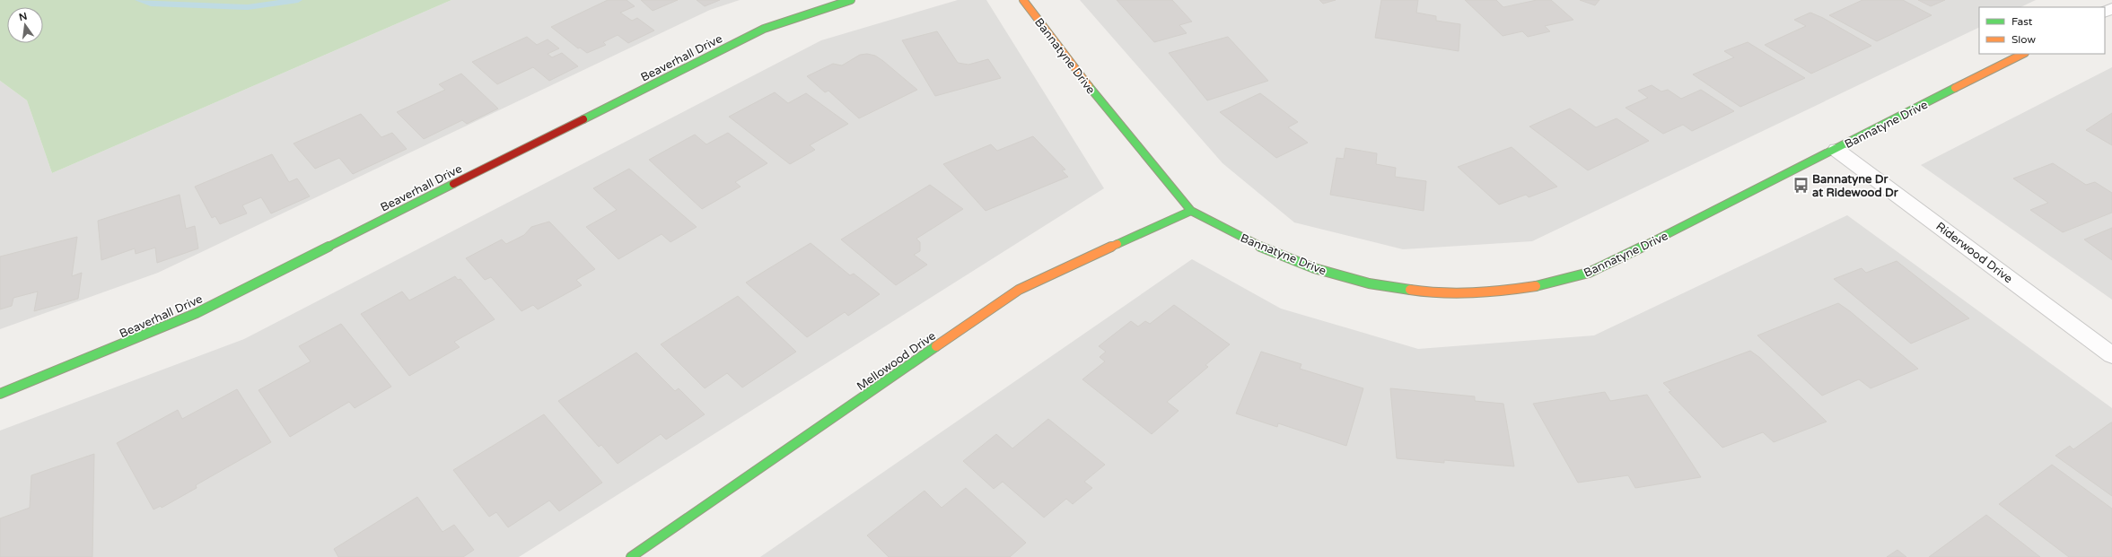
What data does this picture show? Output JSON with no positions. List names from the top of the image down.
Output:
{
  "streets": {
    "street": [
      "Bannatyne Drive",
      "Beaverhall Drive",
      "Riderwood Drive",
      "Mellowood Drive"
    ]
  },
  "crossings": [
    ["Bannatyne Drive", "Riderwood Drive"],
    ["Bannatyne Drive", "Mellowood Drive"]
  ],
  "places": {
    "bus stop": ["Bannatyne Dr at Ridewood Dr"]
  },
  "legend": ["Fast", "Slow"],
  "north": "top"
}
